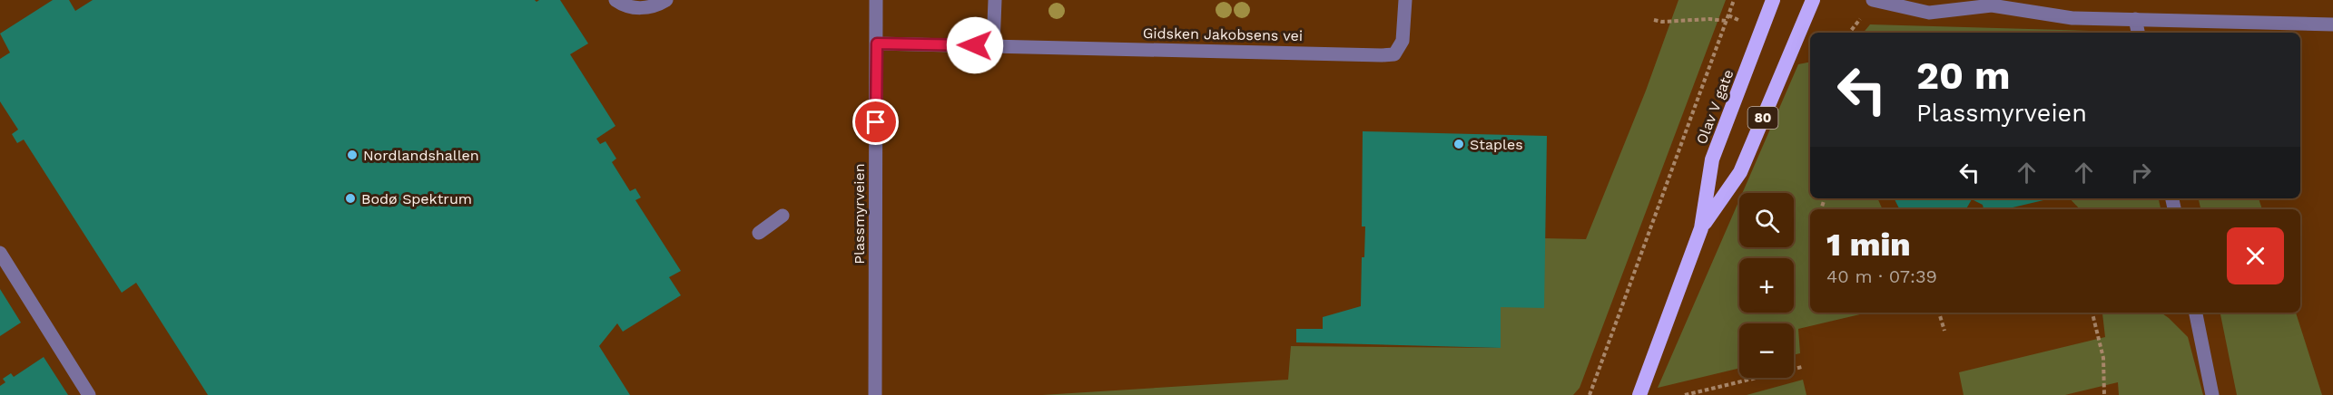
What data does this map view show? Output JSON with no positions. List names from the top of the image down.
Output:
{
  "streets": {
    "highway": ["Olav V gate", "80"],
    "street": ["Gidsken Jakobsens vei", "Plassmyrveien"]
  },
  "crossings": [
    ["Gidsken Jakobsens vei", "Plassmyrveien"]
  ],
  "places": ["Staples", "Nordlandshallen", "Bodø Spektrum"],
  "page": {
    "turn": ["20 m", "Plassmyrveien"],
    "map_buttons": ["+", "−"],
    "heading": ["1 min", "40 m · 07:39"]
  }
}
